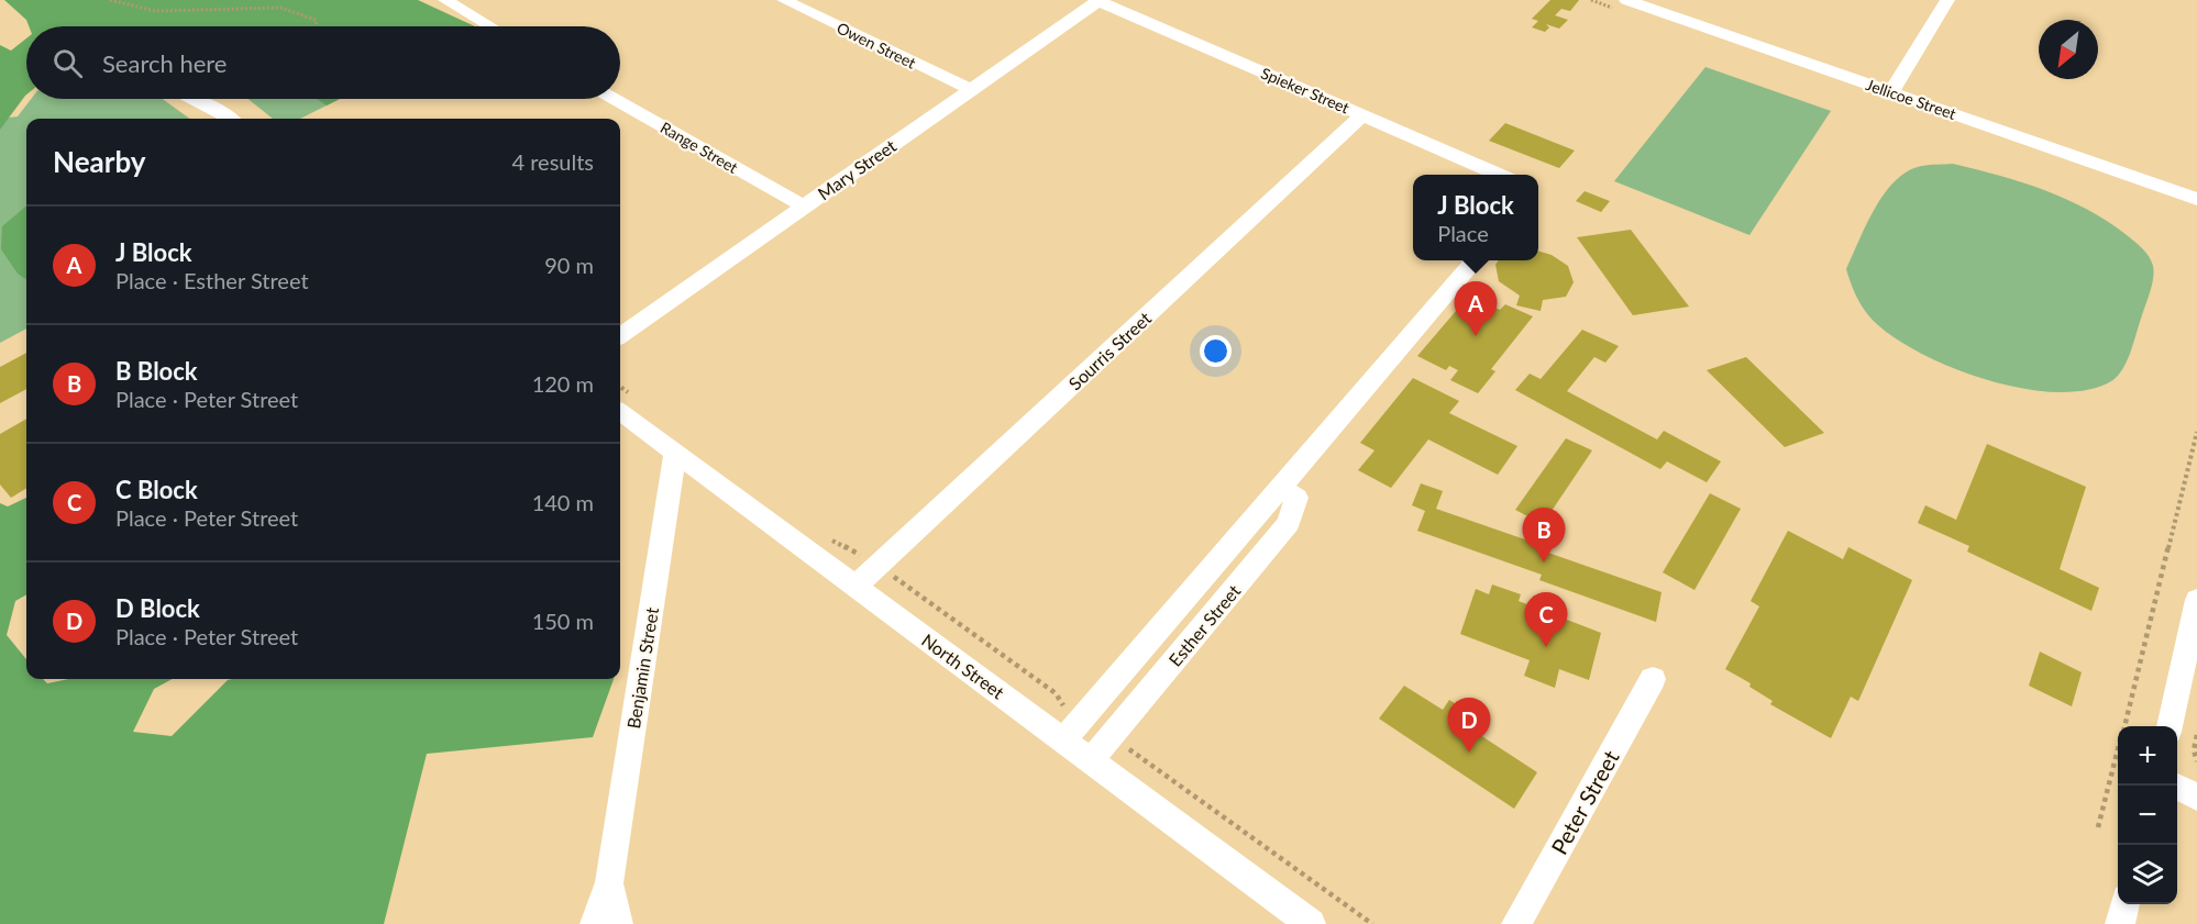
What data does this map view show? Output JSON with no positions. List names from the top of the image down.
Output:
{
  "streets": {
    "street": [
      "Owen Street",
      "Spieker Street",
      "Jellicoe Street",
      "Range Street",
      "Mary Street",
      "Sourris Street",
      "Esther Street",
      "North Street",
      "Benjamin Street",
      "Peter Street"
    ]
  },
  "crossings": [
    ["Owen Street", "Mary Street"],
    ["Spieker Street", "Mary Street"],
    ["Spieker Street", "Sourris Street"],
    ["Range Street", "Mary Street"],
    ["Sourris Street", "North Street"],
    ["Esther Street", "North Street"],
    ["North Street", "Benjamin Street"]
  ],
  "north": "bottom left",
  "page": {
    "search": "Search here",
    "heading": ["Nearby", "4 results"],
    "popup": ["J Block", "Place"],
    "list": [
      {
        "mark": "A",
        "name": "J Block",
        "note": "Place · Esther Street",
        "value": "90 m"
      },
      {
        "mark": "B",
        "name": "B Block",
        "note": "Place · Peter Street",
        "value": "120 m"
      },
      {
        "mark": "C",
        "name": "C Block",
        "note": "Place · Peter Street",
        "value": "140 m"
      },
      {
        "mark": "D",
        "name": "D Block",
        "note": "Place · Peter Street",
        "value": "150 m"
      }
    ],
    "pins": [
      "A",
      "B",
      "C",
      "D"
    ],
    "map_buttons": ["+", "−"]
  }
}
